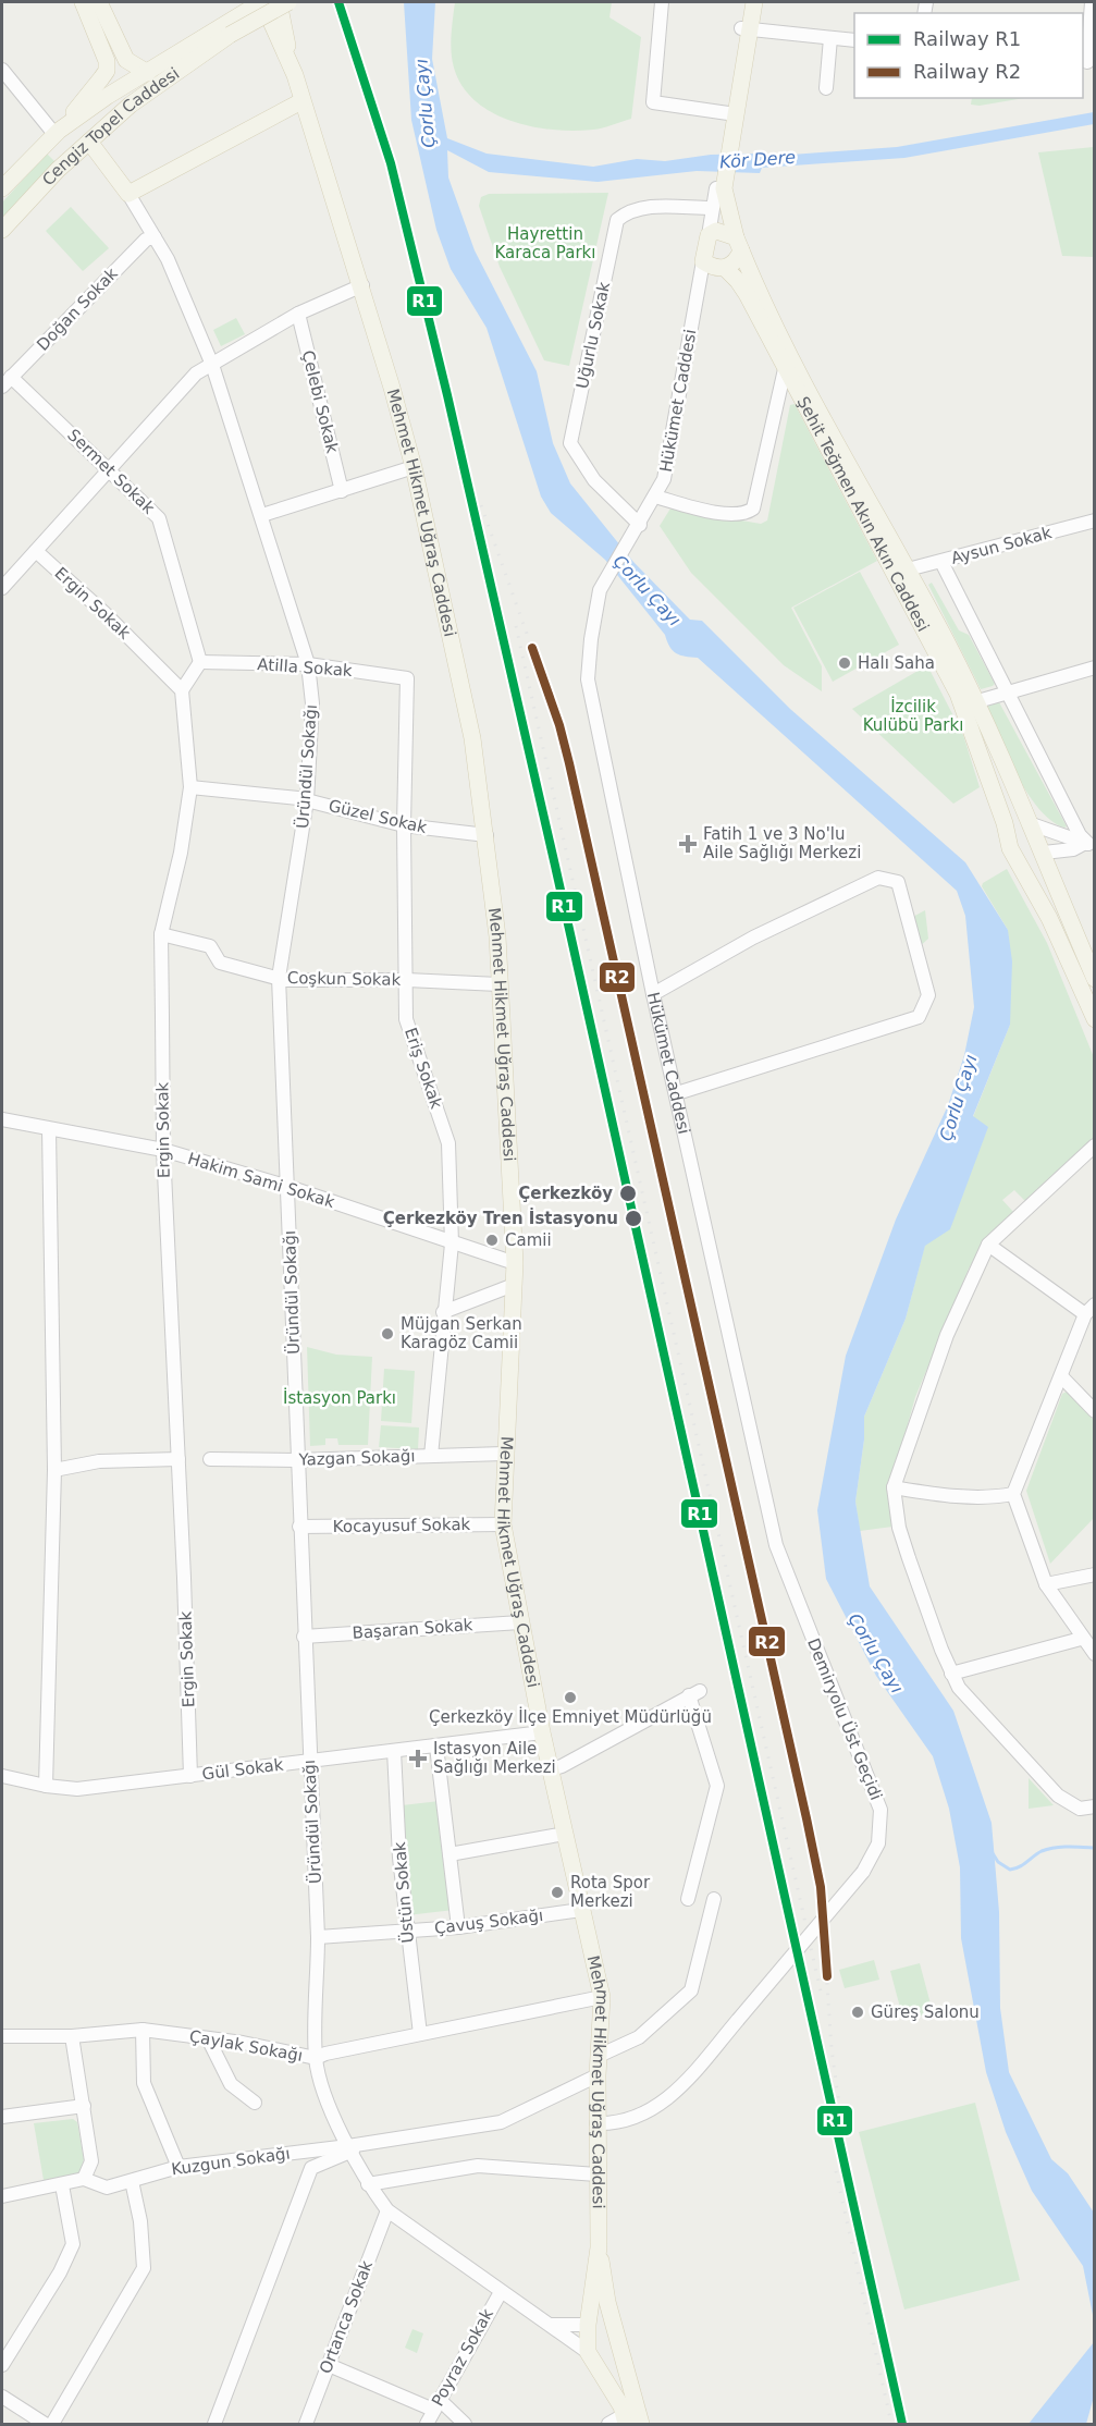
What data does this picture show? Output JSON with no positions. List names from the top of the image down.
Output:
{
  "streets": {
    "main road": ["Cengiz Topel Caddesi", "Mehmet Hikmet Uğraş Caddesi", "Şehit Teğmen Akın Akın Caddesi"],
    "street": [
      "Doğan Sokak",
      "Uğurlu Sokak",
      "Hükümet Caddesi",
      "Çelebi Sokak",
      "Sermet Sokak",
      "Aysun Sokak",
      "Ergin Sokak",
      "Atilla Sokak",
      "Üründül Sokağı",
      "Güzel Sokak",
      "Coşkun Sokak",
      "Eriş Sokak",
      "Hakim Sami Sokak",
      "Yazgan Sokağı",
      "Kocayusuf Sokak",
      "Başaran Sokak",
      "Demiryolu Üst Geçidi",
      "Gül Sokak",
      "Üstün Sokak",
      "Çavuş Sokağı",
      "Çaylak Sokağı",
      "Kuzgun Sokağı",
      "Ortanca Sokak",
      "Poyraz Sokak"
    ]
  },
  "crossings": [
    ["Doğan Sokak", "Sermet Sokak"],
    ["Doğan Sokak", "Üründül Sokağı"],
    ["Uğurlu Sokak", "Hükümet Caddesi"],
    ["Hükümet Caddesi", "Şehit Teğmen Akın Akın Caddesi"],
    ["Hükümet Caddesi", "Demiryolu Üst Geçidi"],
    ["Sermet Sokak", "Atilla Sokak"],
    ["Mehmet Hikmet Uğraş Caddesi", "Üründül Sokağı"],
    ["Mehmet Hikmet Uğraş Caddesi", "Güzel Sokak"],
    ["Mehmet Hikmet Uğraş Caddesi", "Coşkun Sokak"],
    ["Mehmet Hikmet Uğraş Caddesi", "Hakim Sami Sokak"],
    ["Mehmet Hikmet Uğraş Caddesi", "Yazgan Sokağı"],
    ["Mehmet Hikmet Uğraş Caddesi", "Kocayusuf Sokak"],
    ["Mehmet Hikmet Uğraş Caddesi", "Başaran Sokak"],
    ["Mehmet Hikmet Uğraş Caddesi", "Demiryolu Üst Geçidi"],
    ["Mehmet Hikmet Uğraş Caddesi", "Gül Sokak"],
    ["Mehmet Hikmet Uğraş Caddesi", "Çavuş Sokağı"],
    ["Mehmet Hikmet Uğraş Caddesi", "Çaylak Sokağı"],
    ["Şehit Teğmen Akın Akın Caddesi", "Aysun Sokak"],
    ["Ergin Sokak", "Güzel Sokak"],
    ["Ergin Sokak", "Coşkun Sokak"],
    ["Ergin Sokak", "Hakim Sami Sokak"],
    ["Ergin Sokak", "Gül Sokak"],
    ["Atilla Sokak", "Üründül Sokağı"],
    ["Atilla Sokak", "Eriş Sokak"],
    ["Üründül Sokağı", "Güzel Sokak"],
    ["Üründül Sokağı", "Coşkun Sokak"],
    ["Üründül Sokağı", "Hakim Sami Sokak"],
    ["Üründül Sokağı", "Yazgan Sokağı"],
    ["Üründül Sokağı", "Kocayusuf Sokak"],
    ["Üründül Sokağı", "Başaran Sokak"],
    ["Üründül Sokağı", "Gül Sokak"],
    ["Üründül Sokağı", "Çavuş Sokağı"],
    ["Üründül Sokağı", "Çaylak Sokağı"],
    ["Üründül Sokağı", "Kuzgun Sokağı"],
    ["Üründül Sokağı", "Ortanca Sokak"],
    ["Üründül Sokağı", "Poyraz Sokak"],
    ["Güzel Sokak", "Eriş Sokak"],
    ["Coşkun Sokak", "Eriş Sokak"],
    ["Eriş Sokak", "Hakim Sami Sokak"],
    ["Eriş Sokak", "Yazgan Sokağı"],
    ["Gül Sokak", "Üstün Sokak"],
    ["Üstün Sokak", "Çavuş Sokağı"],
    ["Üstün Sokak", "Çaylak Sokağı"]
  ],
  "water": ["Çorlu Çayı", "Kör Dere"],
  "parks": ["Hayrettin Karaca Parkı", "İzcilik Kulübü Parkı", "İstasyon Parkı"],
  "places": {
    "other": [
      "Halı Saha",
      "Çerkezköy",
      "Çerkezköy Tren İstasyonu",
      "Camii",
      "Müjgan Serkan Karagöz Camii",
      "Çerkezköy İlçe Emniyet Müdürlüğü",
      "Rota Spor Merkezi",
      "Güreş Salonu"
    ],
    "health": ["Fatih 1 ve 3 No'lu Aile Sağlığı Merkezi", "Istasyon Aile Sağlığı Merkezi"]
  },
  "lines": ["rail line R1", "rail line R2"],
  "legend": ["Railway R1", "Railway R2"]
}
